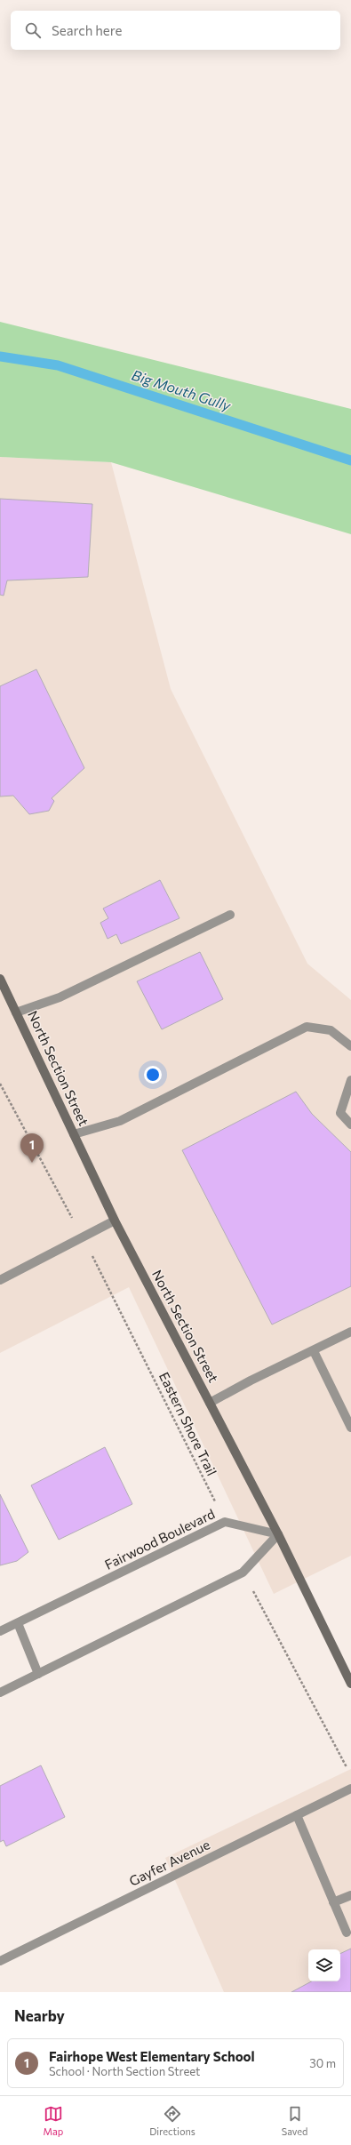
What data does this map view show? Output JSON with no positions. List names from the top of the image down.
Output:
{
  "streets": {
    "main road": ["North Section Street"],
    "street": ["Fairwood Boulevard", "Gayfer Avenue"],
    "path": ["Eastern Shore Trail"]
  },
  "crossings": [
    ["North Section Street", "Fairwood Boulevard"],
    ["Eastern Shore Trail", "Fairwood Boulevard"]
  ],
  "water": ["Big Mouth Gully"],
  "page": {
    "search": "Search here",
    "pins": "1",
    "heading": "Nearby",
    "list": [
      {
        "mark": "1",
        "name": "Fairhope West Elementary School",
        "note": "School · North Section Street",
        "value": "30 m"
      }
    ],
    "nav": ["Map", "Directions", "Saved"]
  }
}
